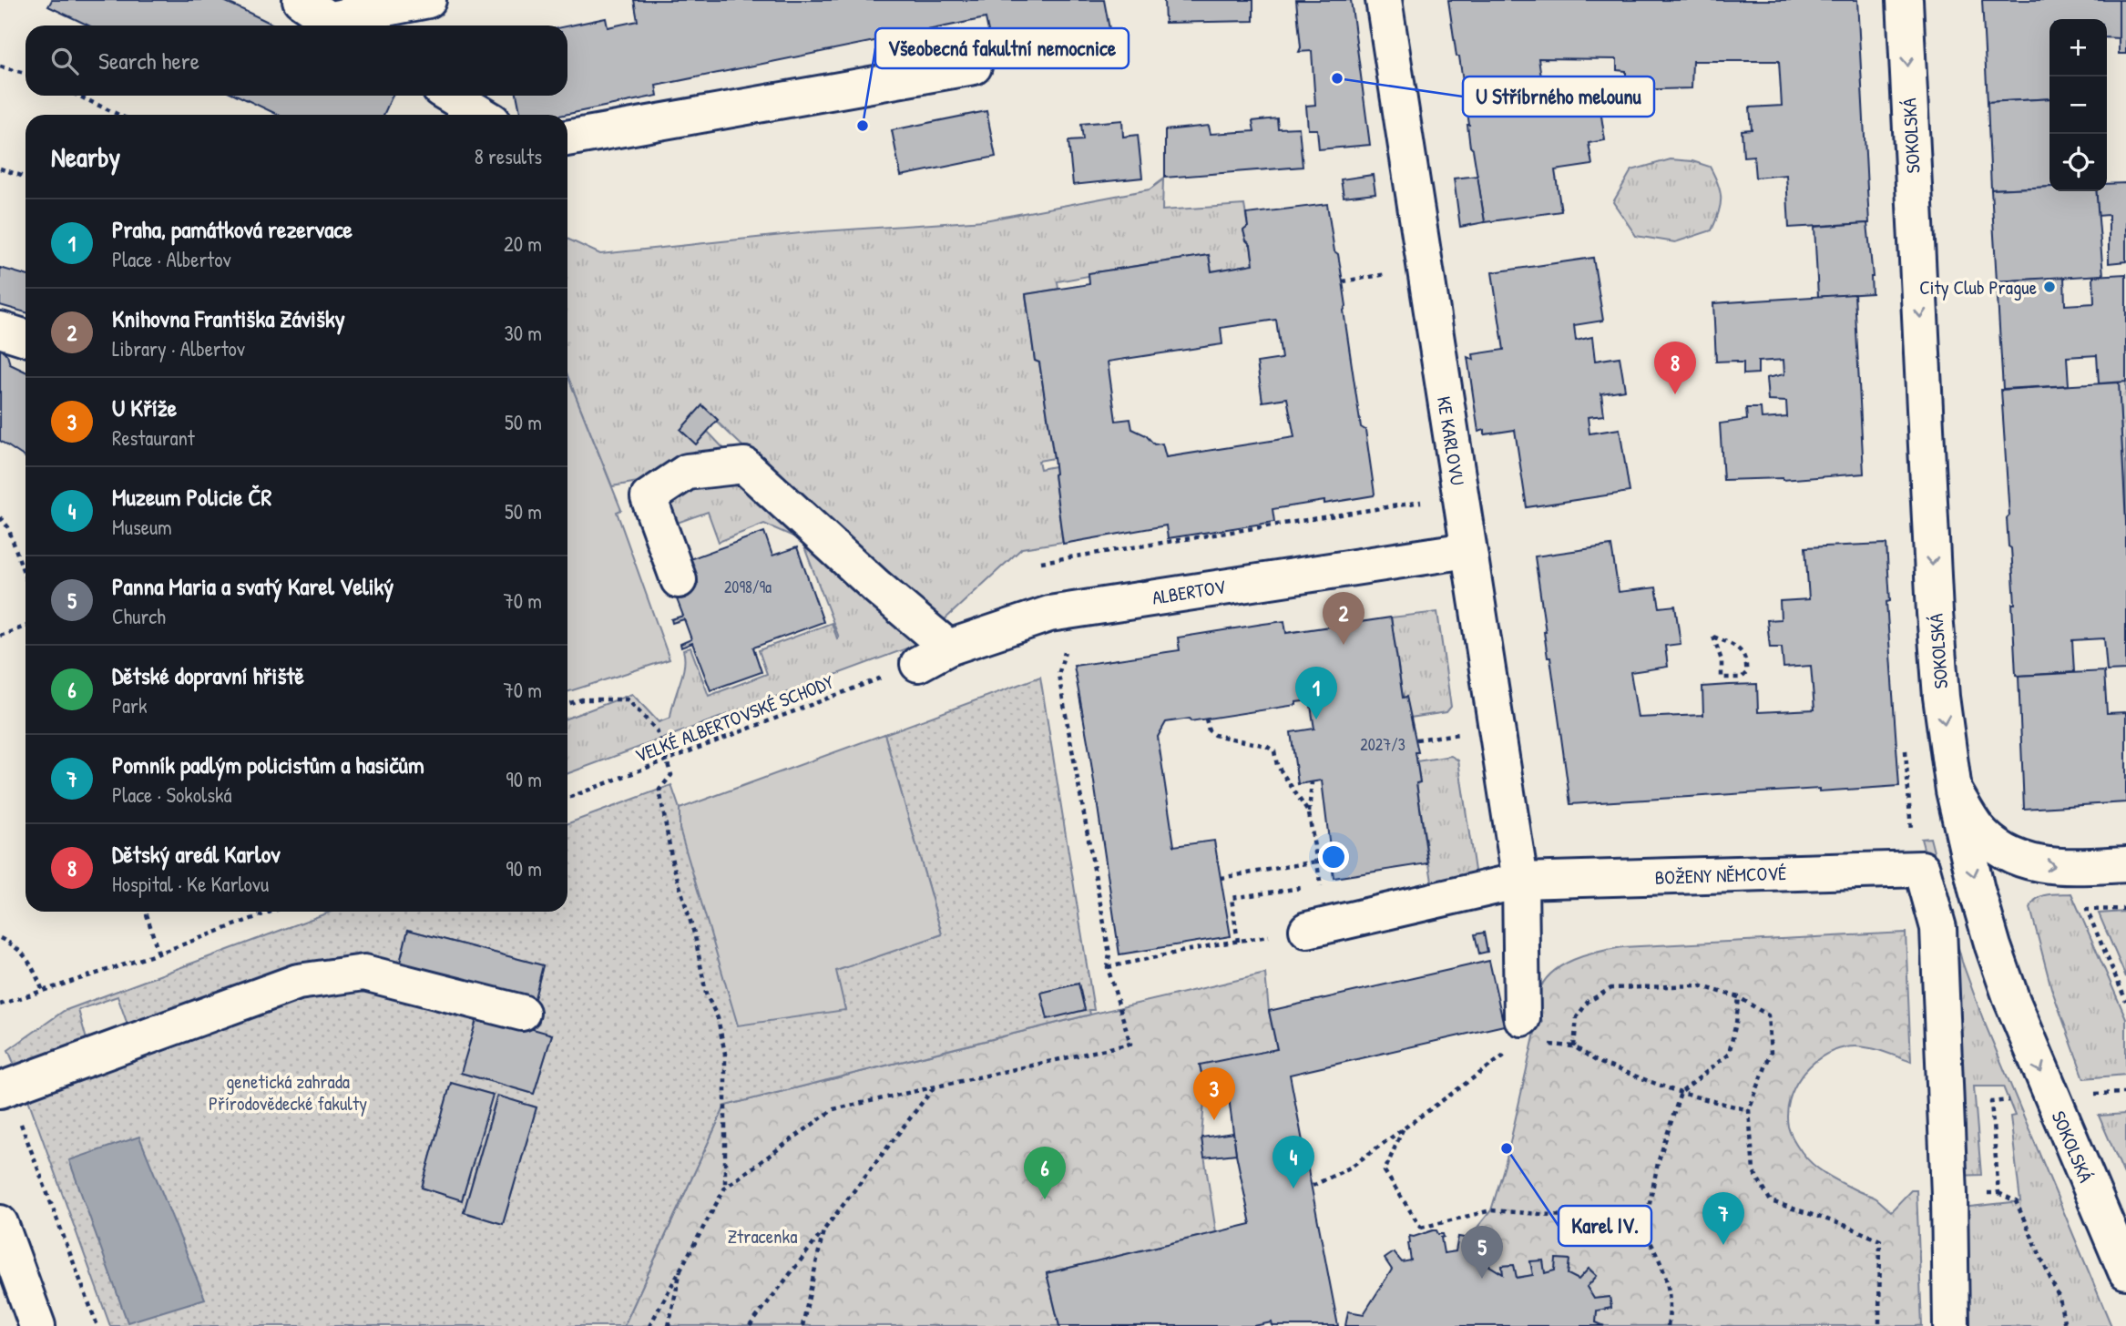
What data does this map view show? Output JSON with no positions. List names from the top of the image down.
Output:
{
  "streets": {
    "street": [
      "SOKOLSKÁ",
      "KE KARLOVU",
      "ALBERTOV",
      "BOŽENY NĚMCOVÉ"
    ],
    "path": ["VELKÉ ALBERTOVSKÉ SCHODY"]
  },
  "crossings": [
    ["KE KARLOVU", "ALBERTOV"],
    ["KE KARLOVU", "BOŽENY NĚMCOVÉ"],
    ["ALBERTOV", "VELKÉ ALBERTOVSKÉ SCHODY"]
  ],
  "one_way": ["SOKOLSKÁ"],
  "parks": ["genetická zahrada Přírodovědecké fakulty", "Ztracenka"],
  "places": [
    "U Stříbrného melounu",
    "Všeobecná fakultní nemocnice",
    "City Club Prague",
    "Karel IV."
  ],
  "house_numbers": ["2098/9a", "2027/3"],
  "page": {
    "map_buttons": ["+", "−"],
    "search": "Search here",
    "heading": ["Nearby", "8 results"],
    "list": [
      {
        "mark": "1",
        "name": "Praha, památková rezervace",
        "note": "Place · Albertov",
        "value": "20 m"
      },
      {
        "mark": "2",
        "name": "Knihovna Františka Závišky",
        "note": "Library · Albertov",
        "value": "30 m"
      },
      {
        "mark": "3",
        "name": "U Kříže",
        "note": "Restaurant",
        "value": "50 m"
      },
      {
        "mark": "4",
        "name": "Muzeum Policie ČR",
        "note": "Museum",
        "value": "50 m"
      },
      {
        "mark": "5",
        "name": "Panna Maria a svatý Karel Veliký",
        "note": "Church",
        "value": "70 m"
      },
      {
        "mark": "6",
        "name": "Dětské dopravní hřiště",
        "note": "Park",
        "value": "70 m"
      },
      {
        "mark": "7",
        "name": "Pomník padlým policistům a hasičům",
        "note": "Place · Sokolská",
        "value": "90 m"
      },
      {
        "mark": "8",
        "name": "Dětský areál Karlov",
        "note": "Hospital · Ke Karlovu",
        "value": "90 m"
      }
    ],
    "pins": [
      "8",
      "2",
      "1",
      "3",
      "4",
      "6",
      "7",
      "5"
    ]
  }
}
